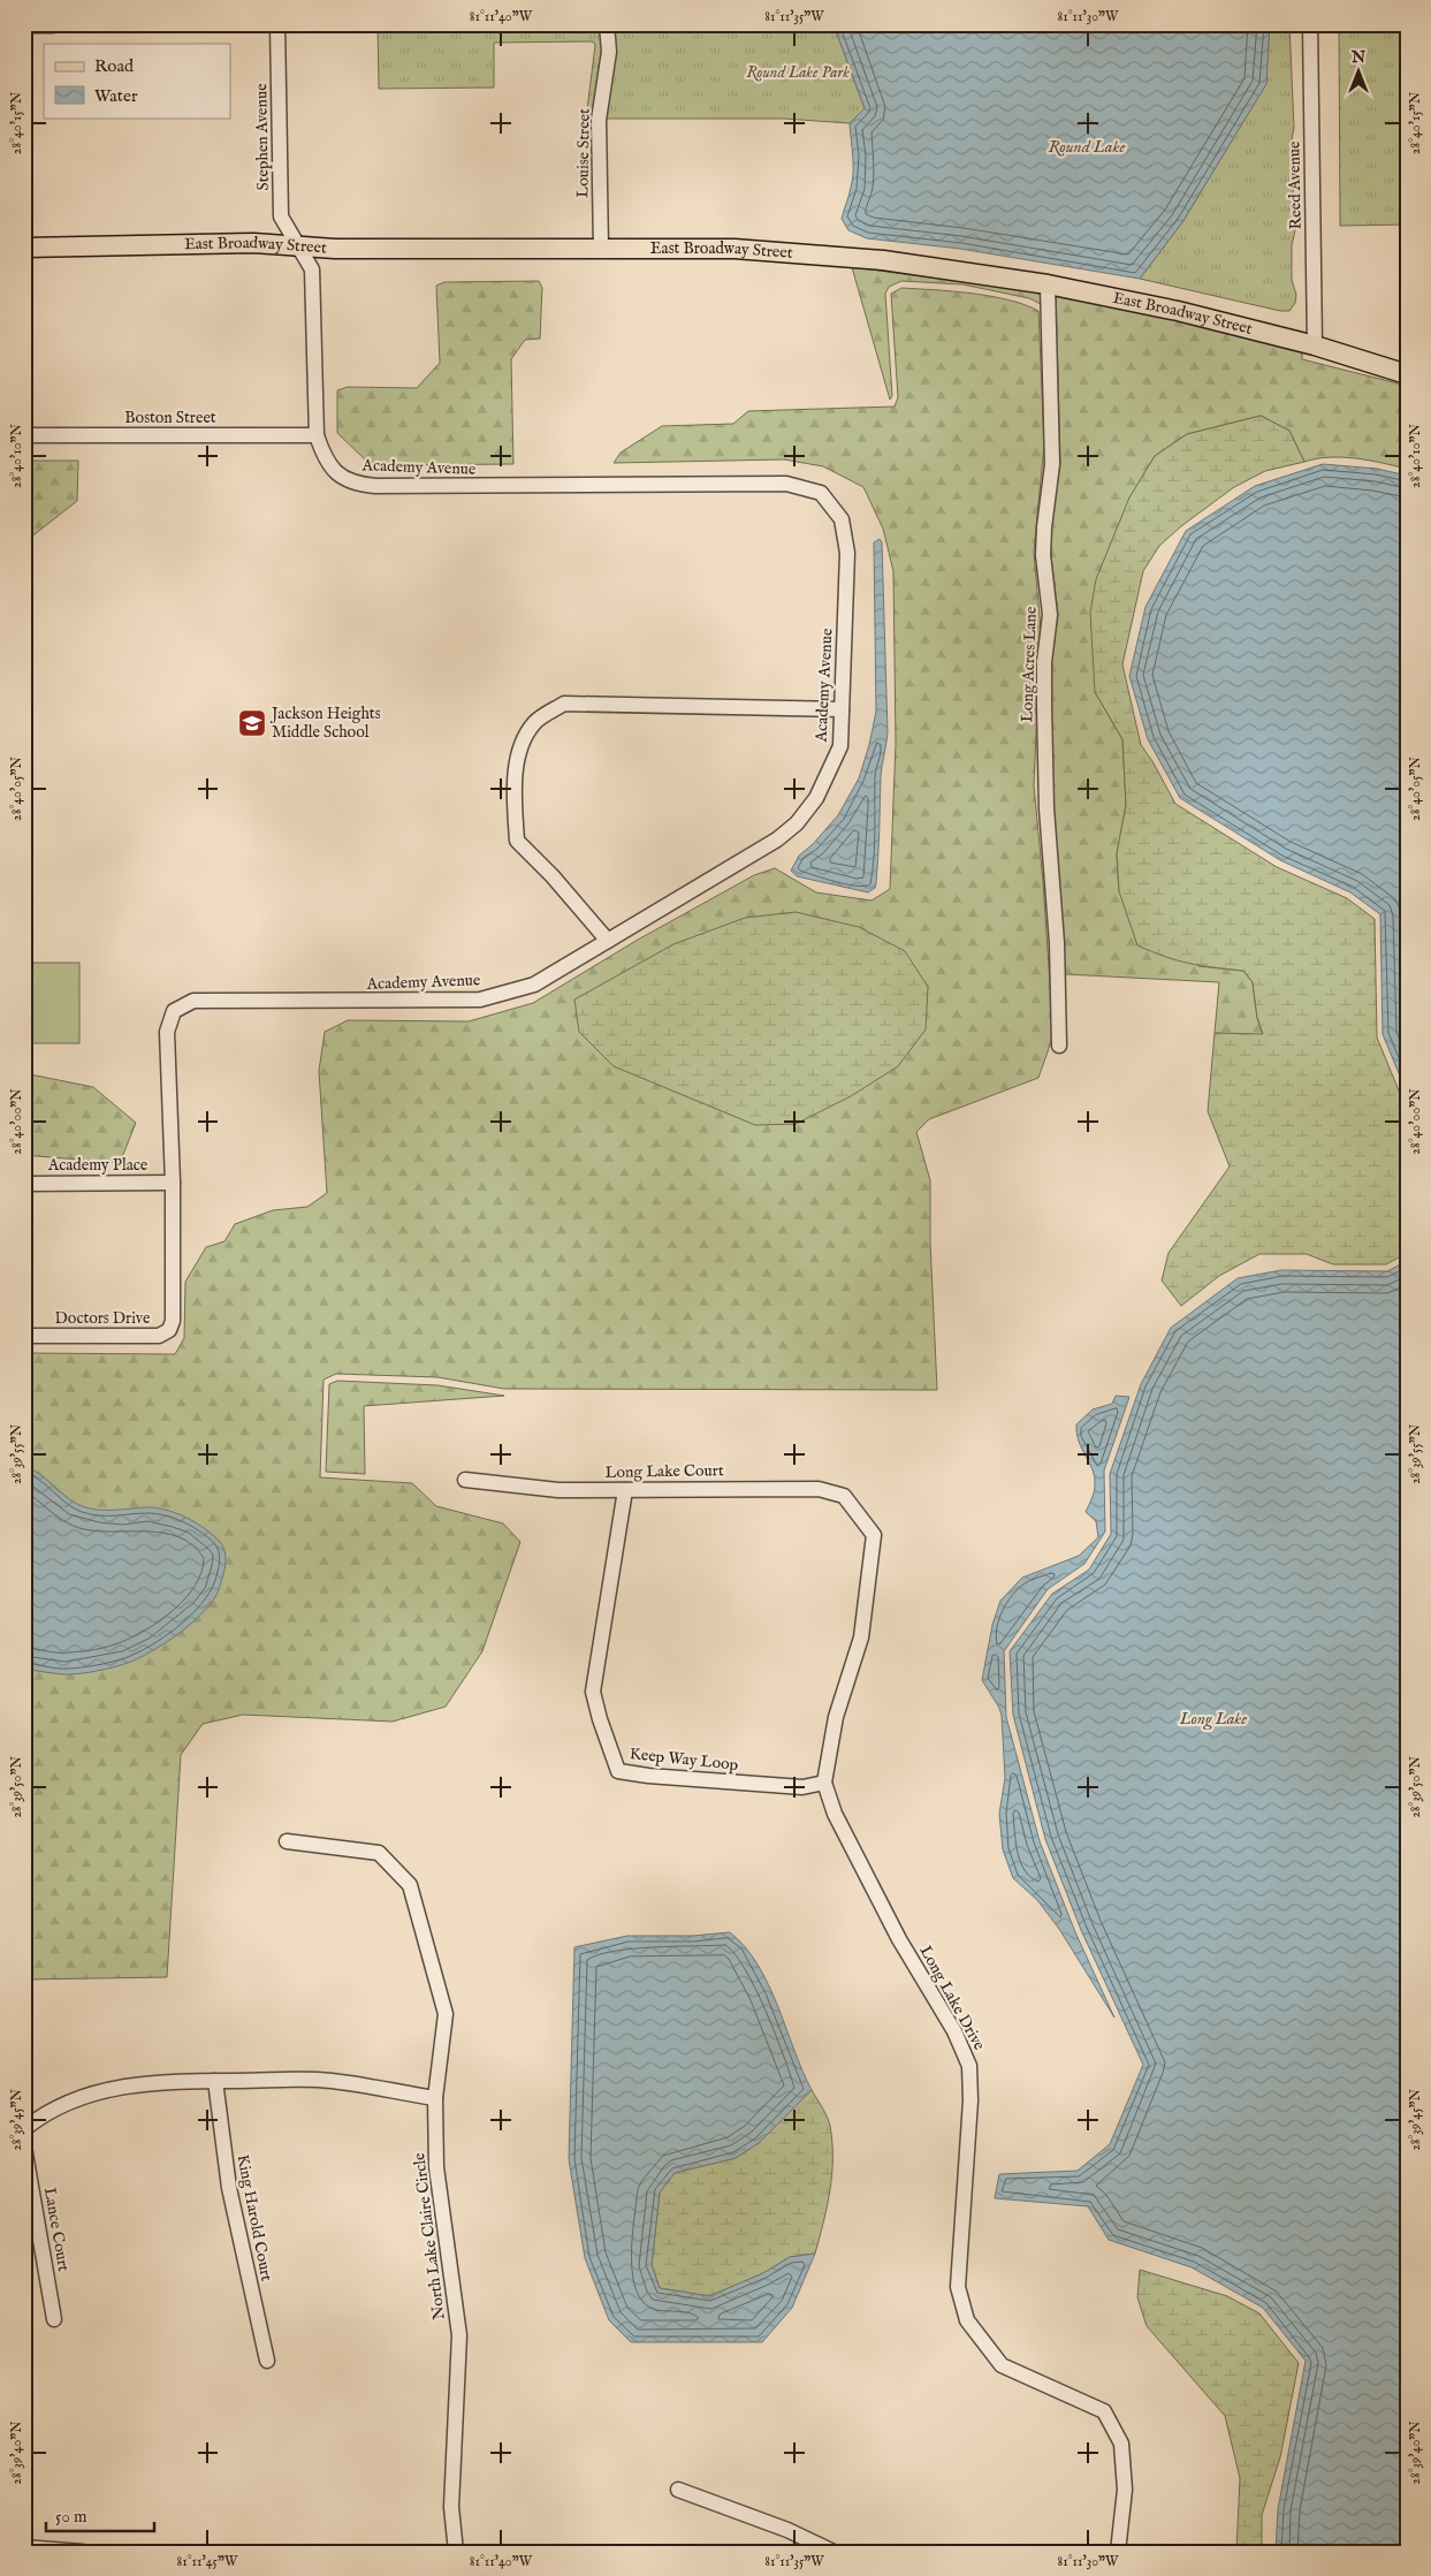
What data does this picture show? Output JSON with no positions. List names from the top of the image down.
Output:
{
  "streets": {
    "main road": ["East Broadway Street"],
    "street": [
      "Stephen Avenue",
      "Louise Street",
      "Reed Avenue",
      "Boston Street",
      "Academy Avenue",
      "Long Acres Lane",
      "Academy Place",
      "Doctors Drive",
      "Long Lake Court",
      "Keep Way Loop",
      "Long Lake Drive",
      "King Harold Court",
      "Lance Court",
      "North Lake Claire Circle"
    ]
  },
  "crossings": [
    ["Stephen Avenue", "East Broadway Street"],
    ["Stephen Avenue", "Academy Avenue"],
    ["Louise Street", "East Broadway Street"],
    ["Reed Avenue", "East Broadway Street"],
    ["East Broadway Street", "Academy Avenue"],
    ["East Broadway Street", "Long Acres Lane"],
    ["Boston Street", "Academy Avenue"],
    ["Academy Avenue", "Academy Place"],
    ["Academy Avenue", "Doctors Drive"],
    ["Academy Place", "Doctors Drive"],
    ["Long Lake Court", "Keep Way Loop"],
    ["Long Lake Court", "Long Lake Drive"],
    ["Keep Way Loop", "Long Lake Drive"]
  ],
  "water": ["Round Lake", "Long Lake"],
  "parks": ["Round Lake Park"],
  "places": {
    "school or university": ["Jackson Heights Middle School"]
  },
  "legend": ["Road", "Water"],
  "scale_bar": "50 m",
  "north": "top",
  "coordinates": [
    "81°11'40\"W",
    "81°11'35\"W",
    "81°11'30\"W",
    "28°40'15\"N",
    "28°40'10\"N",
    "28°40'05\"N",
    "28°40'00\"N",
    "28°39'55\"N",
    "28°39'50\"N",
    "28°39'45\"N",
    "28°39'40\"N",
    "81°11'45\"W"
  ]
}
